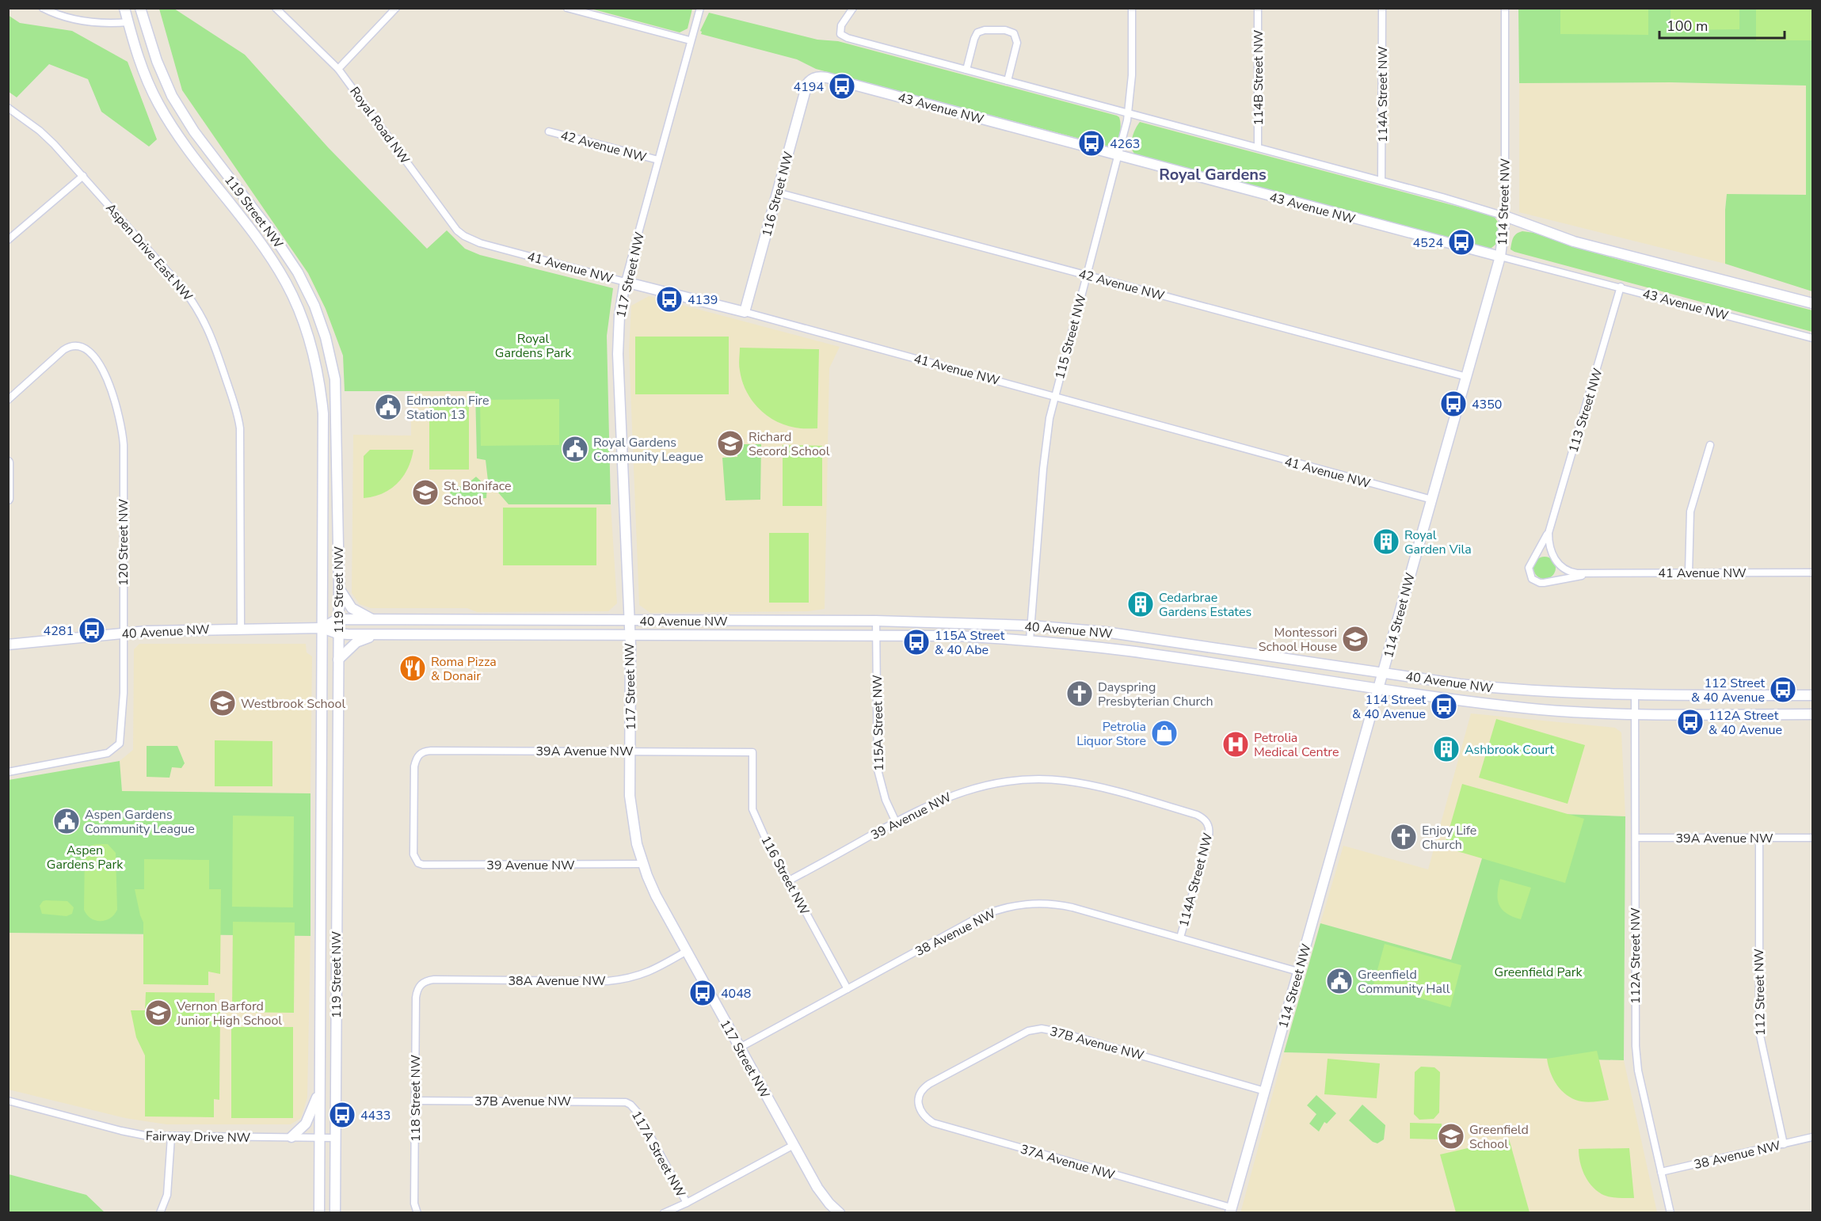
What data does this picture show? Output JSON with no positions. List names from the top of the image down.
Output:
{
  "streets": {
    "street": [
      "114B Street NW",
      "114A Street NW",
      "43 Avenue NW",
      "Royal Road NW",
      "42 Avenue NW",
      "116 Street NW",
      "114 Street NW",
      "119 Street NW",
      "Aspen Drive East NW",
      "41 Avenue NW",
      "117 Street NW",
      "115 Street NW",
      "113 Street NW",
      "120 Street NW",
      "40 Avenue NW",
      "115A Street NW",
      "39A Avenue NW",
      "39 Avenue NW",
      "38 Avenue NW",
      "112A Street NW",
      "38A Avenue NW",
      "112 Street NW",
      "37B Avenue NW",
      "118 Street NW",
      "Fairway Drive NW",
      "117A Street NW",
      "37A Avenue NW"
    ]
  },
  "crossings": [
    ["114A Street NW", "39 Avenue NW"],
    ["114A Street NW", "38 Avenue NW"],
    ["43 Avenue NW", "116 Street NW"],
    ["43 Avenue NW", "114 Street NW"],
    ["43 Avenue NW", "115 Street NW"],
    ["43 Avenue NW", "113 Street NW"],
    ["Royal Road NW", "41 Avenue NW"],
    ["42 Avenue NW", "116 Street NW"],
    ["42 Avenue NW", "114 Street NW"],
    ["42 Avenue NW", "117 Street NW"],
    ["42 Avenue NW", "115 Street NW"],
    ["116 Street NW", "41 Avenue NW"],
    ["116 Street NW", "39A Avenue NW"],
    ["116 Street NW", "39 Avenue NW"],
    ["116 Street NW", "38 Avenue NW"],
    ["114 Street NW", "41 Avenue NW"],
    ["114 Street NW", "40 Avenue NW"],
    ["114 Street NW", "38 Avenue NW"],
    ["114 Street NW", "37B Avenue NW"],
    ["114 Street NW", "37A Avenue NW"],
    ["119 Street NW", "40 Avenue NW"],
    ["119 Street NW", "Fairway Drive NW"],
    ["Aspen Drive East NW", "40 Avenue NW"],
    ["41 Avenue NW", "117 Street NW"],
    ["41 Avenue NW", "115 Street NW"],
    ["41 Avenue NW", "113 Street NW"],
    ["117 Street NW", "40 Avenue NW"],
    ["117 Street NW", "39A Avenue NW"],
    ["117 Street NW", "39 Avenue NW"],
    ["117 Street NW", "38 Avenue NW"],
    ["117 Street NW", "38A Avenue NW"],
    ["115 Street NW", "40 Avenue NW"],
    ["120 Street NW", "40 Avenue NW"],
    ["40 Avenue NW", "115A Street NW"],
    ["40 Avenue NW", "112A Street NW"],
    ["115A Street NW", "39 Avenue NW"],
    ["39A Avenue NW", "39 Avenue NW"],
    ["39A Avenue NW", "112A Street NW"],
    ["39A Avenue NW", "112 Street NW"],
    ["38 Avenue NW", "112A Street NW"],
    ["38 Avenue NW", "112 Street NW"],
    ["38A Avenue NW", "118 Street NW"],
    ["37B Avenue NW", "118 Street NW"],
    ["37B Avenue NW", "117A Street NW"],
    ["37B Avenue NW", "37A Avenue NW"]
  ],
  "districts": ["Royal Gardens"],
  "parks": ["Royal Gardens Park", "Aspen Gardens Park", "Greenfield Park"],
  "places": {
    "bus stop": [
      "4194",
      "4263",
      "4524",
      "4139",
      "4350",
      "4281",
      "115A Street & 40 Abe",
      "112 Street & 40 Avenue",
      "114 Street & 40 Avenue",
      "112A Street & 40 Avenue",
      "4048",
      "4433"
    ],
    "public building": [
      "Edmonton Fire Station 13",
      "Royal Gardens Community League",
      "Aspen Gardens Community League",
      "Greenfield Community Hall"
    ],
    "school or university": [
      "Richard Secord School",
      "St. Boniface School",
      "Montessori School House",
      "Westbrook School",
      "Vernon Barford Junior High School",
      "Greenfield School"
    ],
    "building": ["Royal Garden Vila", "Cedarbrae Gardens Estates", "Ashbrook Court"],
    "restaurant": ["Roma Pizza & Donair"],
    "church": ["Dayspring Presbyterian Church", "Enjoy Life Church"],
    "shop": ["Petrolia Liquor Store"],
    "hospital": ["Petrolia Medical Centre"]
  },
  "scale_bar": "100 m"
}
